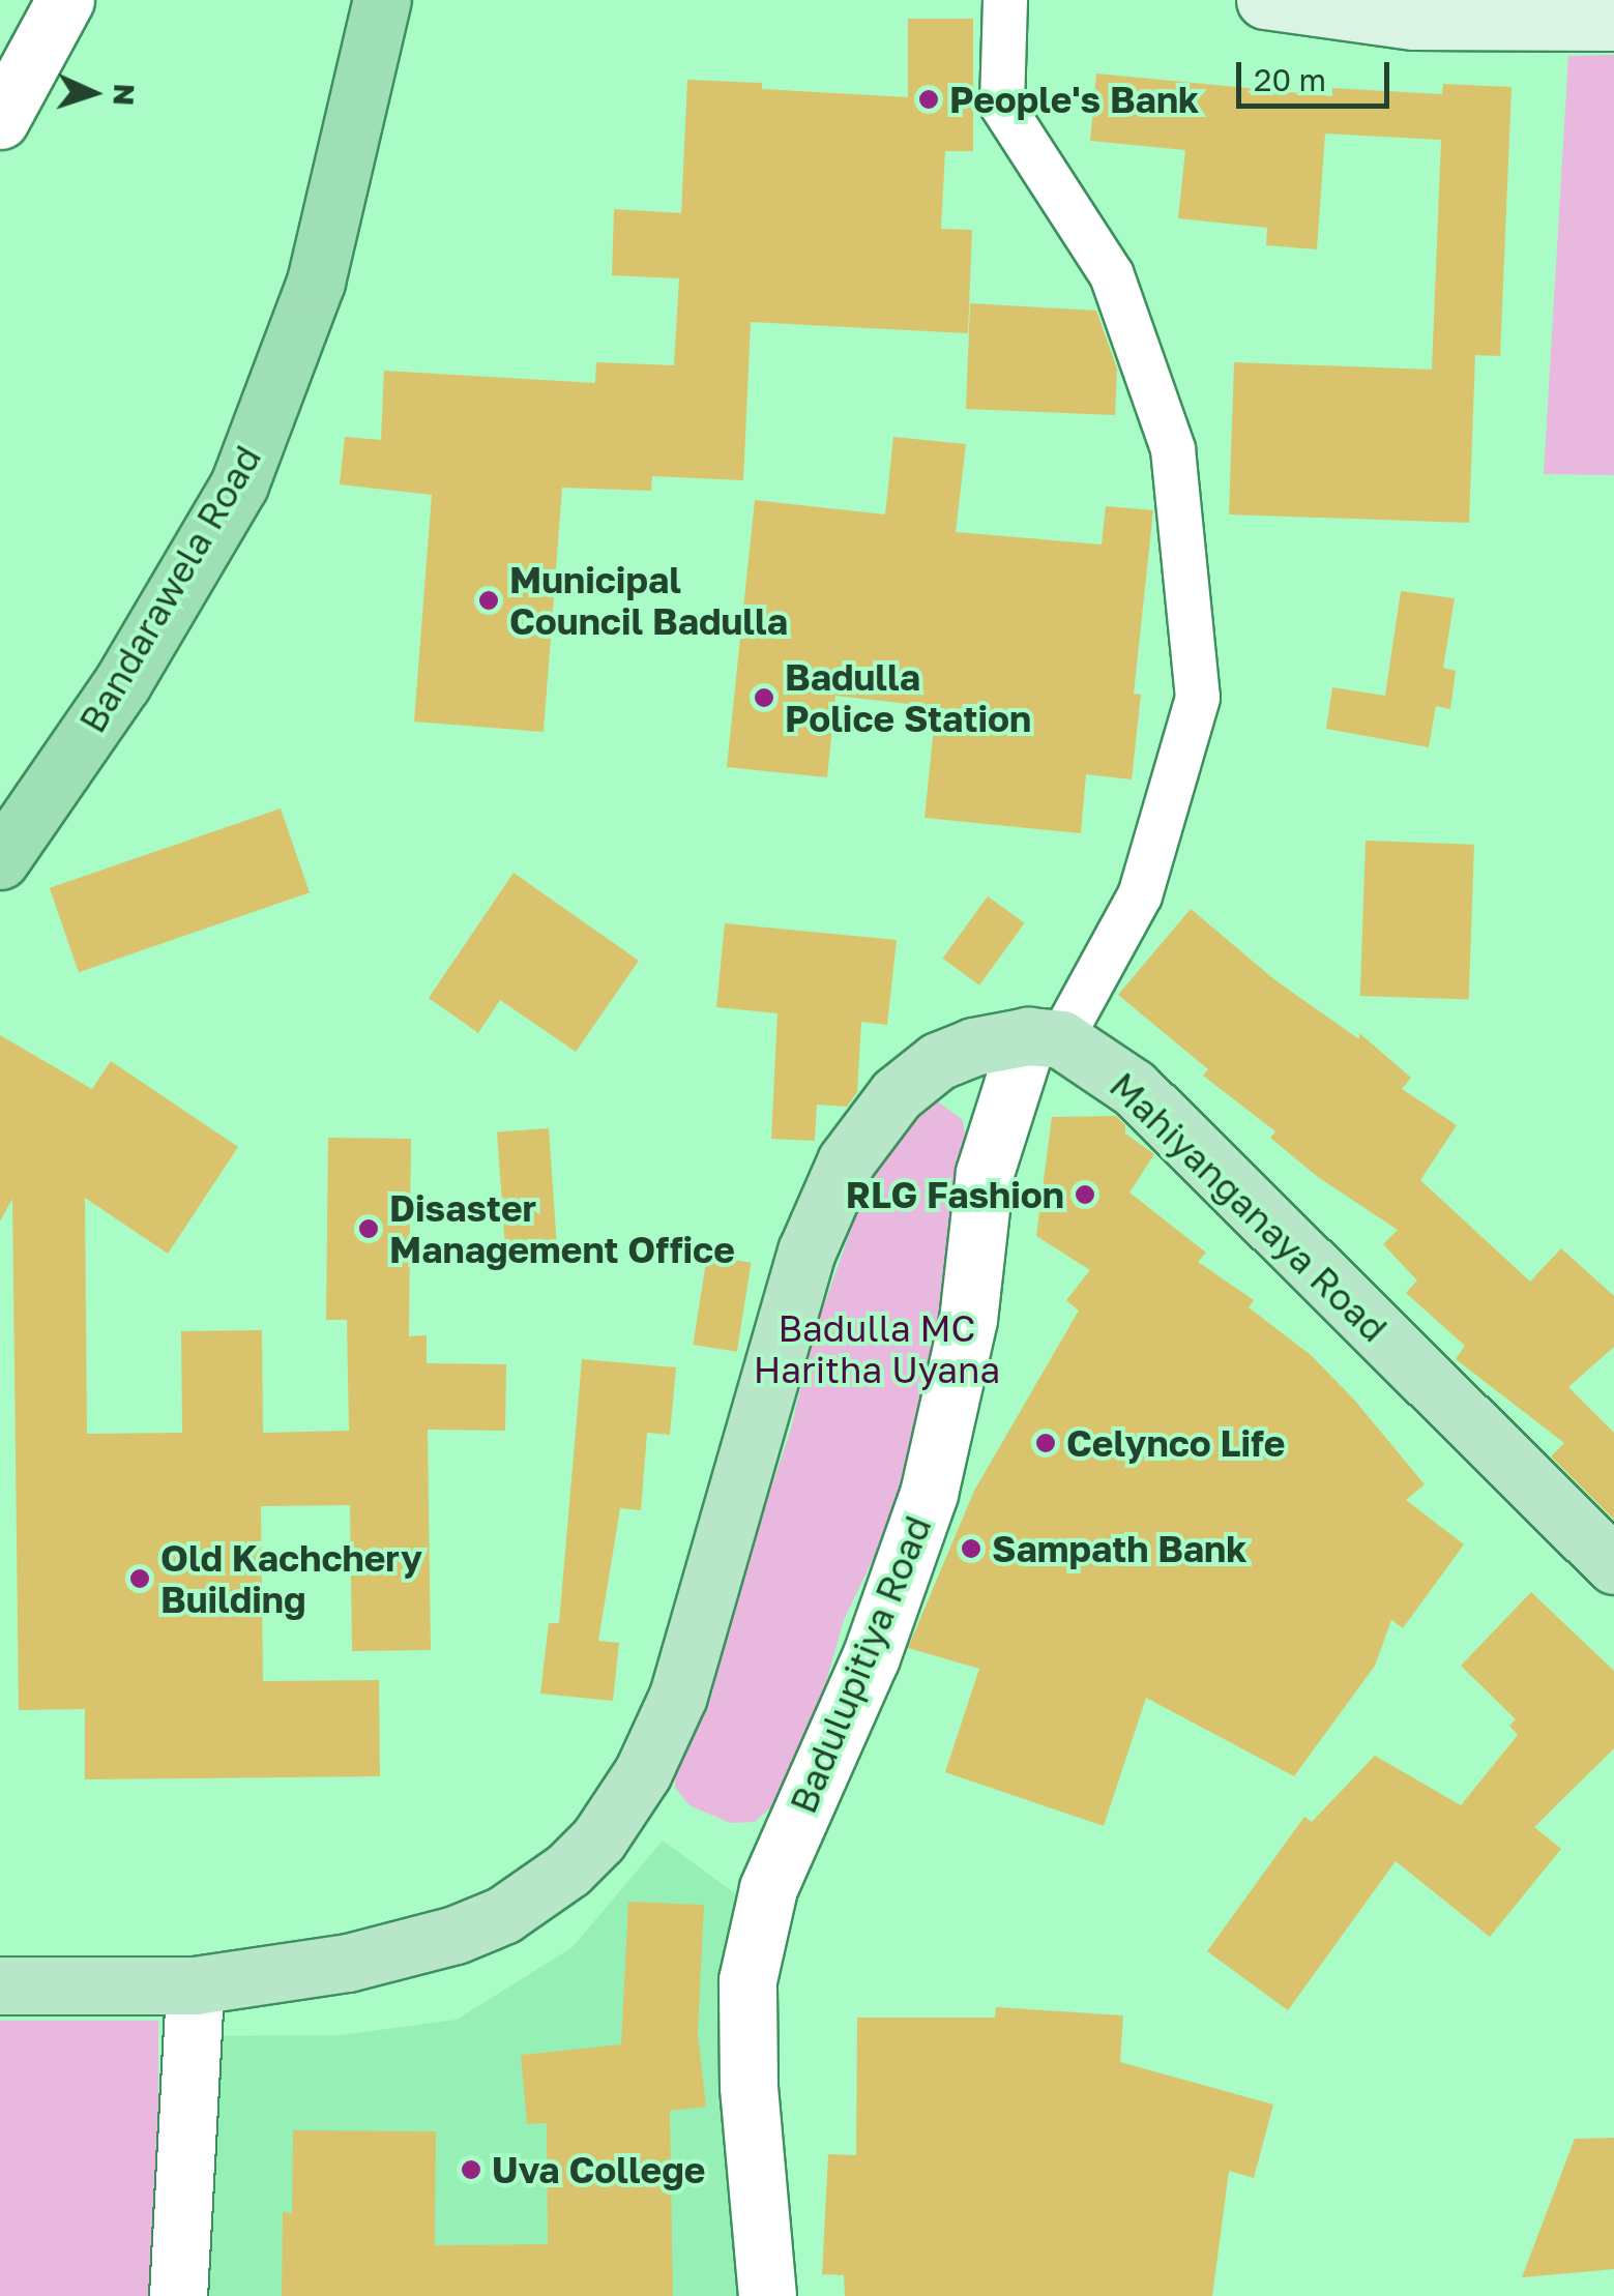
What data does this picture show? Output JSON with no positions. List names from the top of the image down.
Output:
{
  "streets": {
    "highway": ["Bandarawela Road"],
    "main road": ["Mahiyanganaya Road"],
    "street": ["Badulupitiya Road"]
  },
  "crossings": [
    ["Mahiyanganaya Road", "Badulupitiya Road"]
  ],
  "parks": ["Badulla MC Haritha Uyana"],
  "places": [
    "People's Bank",
    "Municipal Council Badulla",
    "Badulla Police Station",
    "RLG Fashion",
    "Disaster Management Office",
    "Celynco Life",
    "Sampath Bank",
    "Old Kachchery Building",
    "Uva College"
  ],
  "scale_bar": "20 m",
  "north": "right"
}
